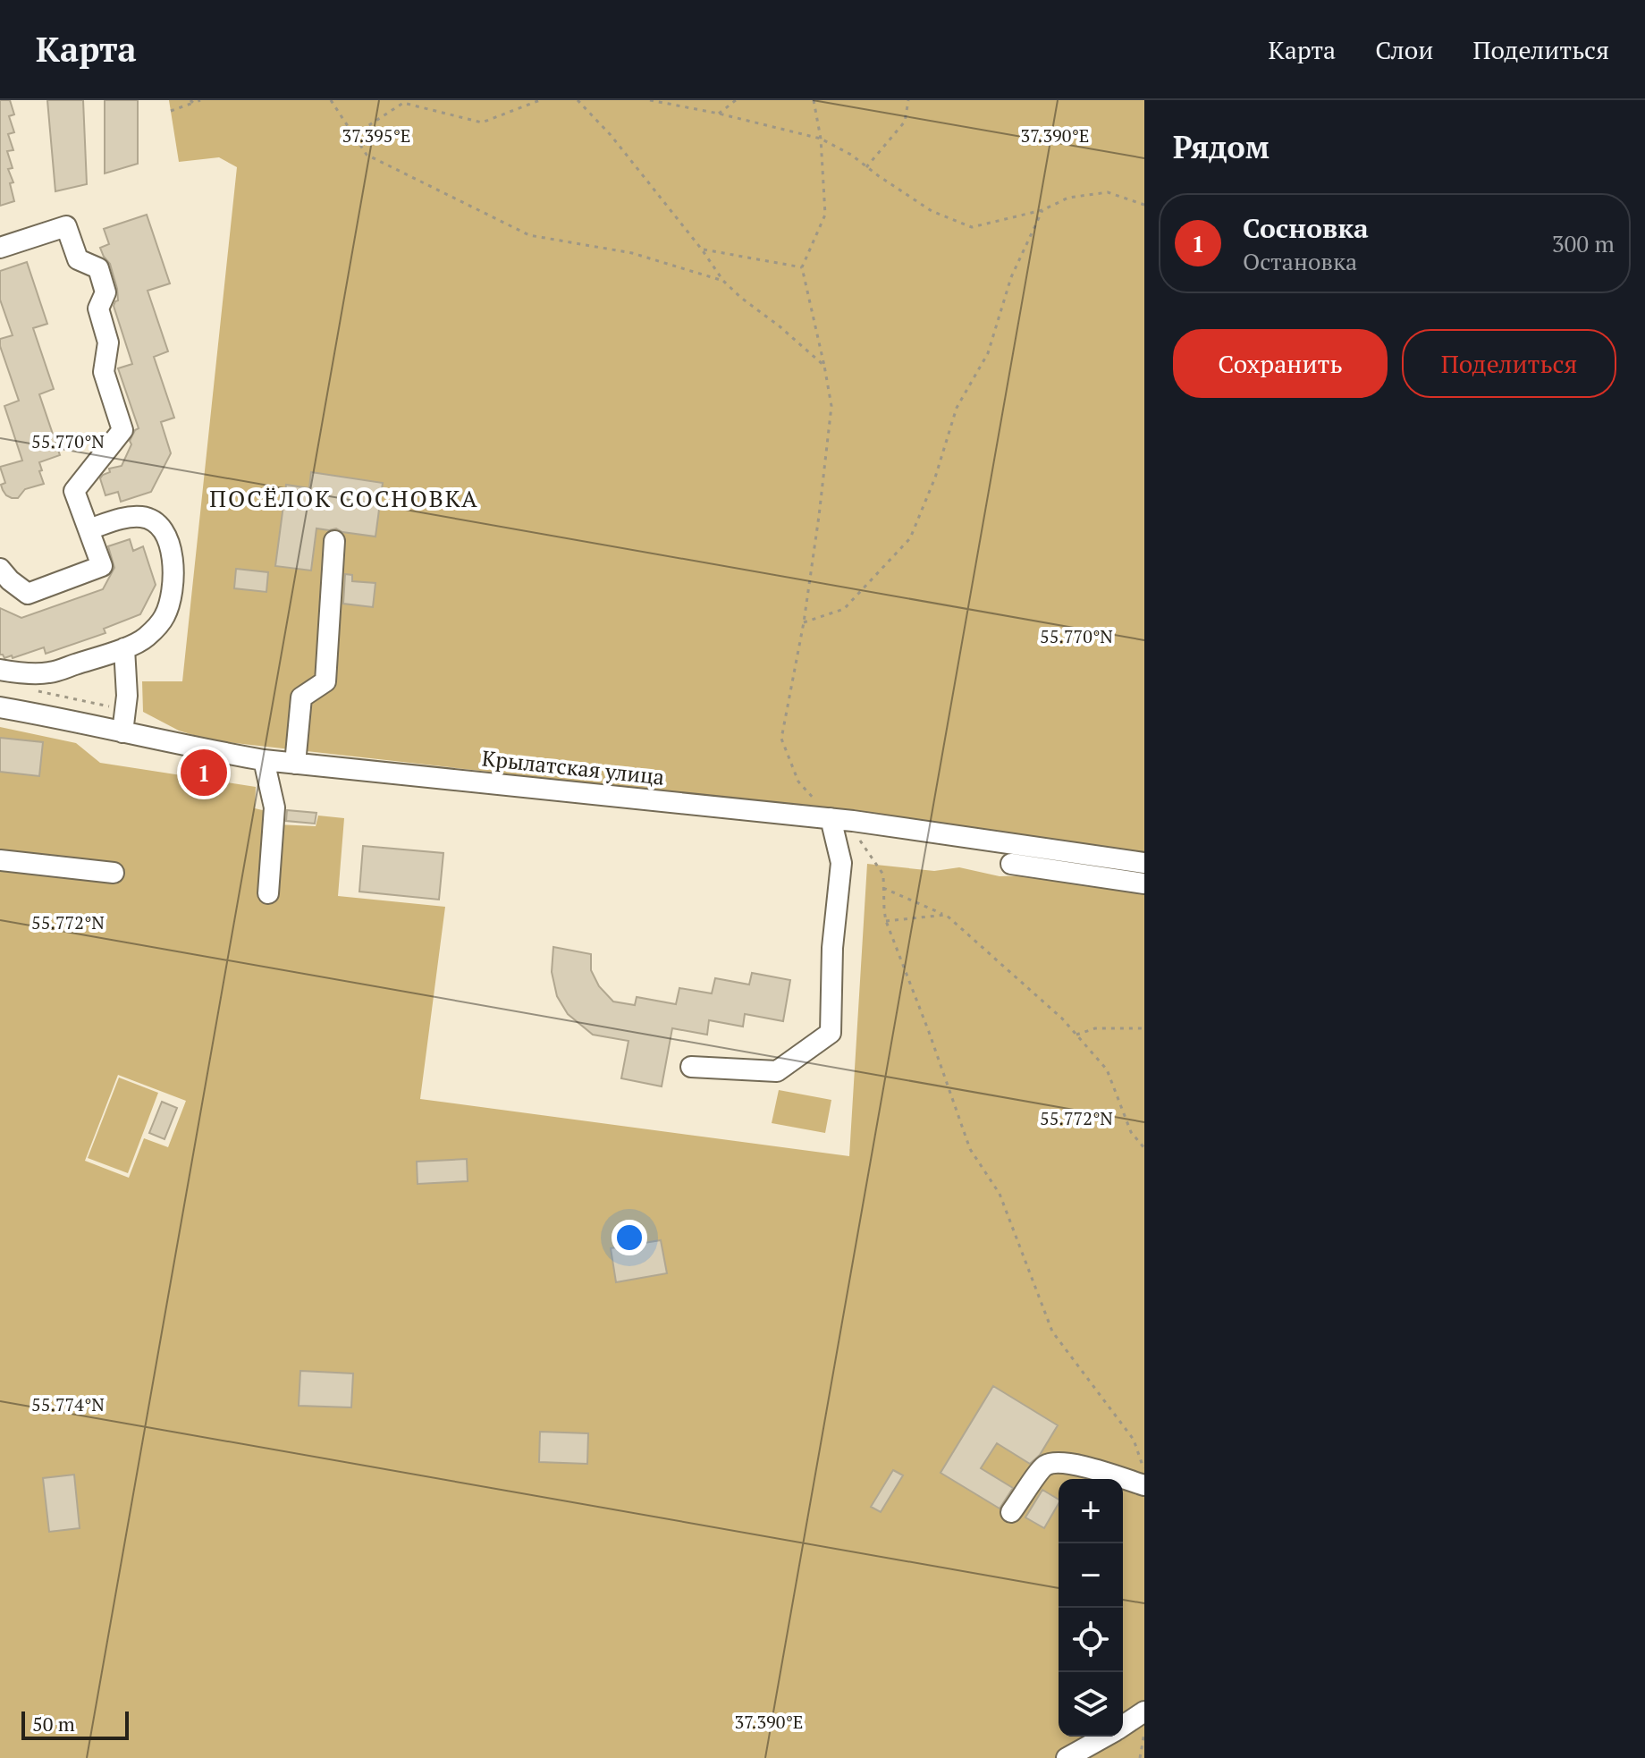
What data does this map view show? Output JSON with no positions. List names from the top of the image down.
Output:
{
  "streets": {
    "street": ["Крылатская улица"]
  },
  "districts": ["ПОСЁЛОК СОСНОВКА"],
  "scale_bar": "50 m",
  "page": {
    "header": "Карта",
    "nav": ["Карта", "Слои", "Поделиться"],
    "heading": "Рядом",
    "list": [
      {
        "mark": "1",
        "name": "Сосновка",
        "note": "Остановка",
        "value": "300 m"
      }
    ],
    "buttons": ["Сохранить", "Поделиться"],
    "pins": "1",
    "map_buttons": ["+", "−"],
    "scale": "50 m"
  },
  "coordinates": [
    "37.395°E",
    "37.390°E",
    "55.770°N",
    "55.772°N",
    "55.774°N"
  ]
}
